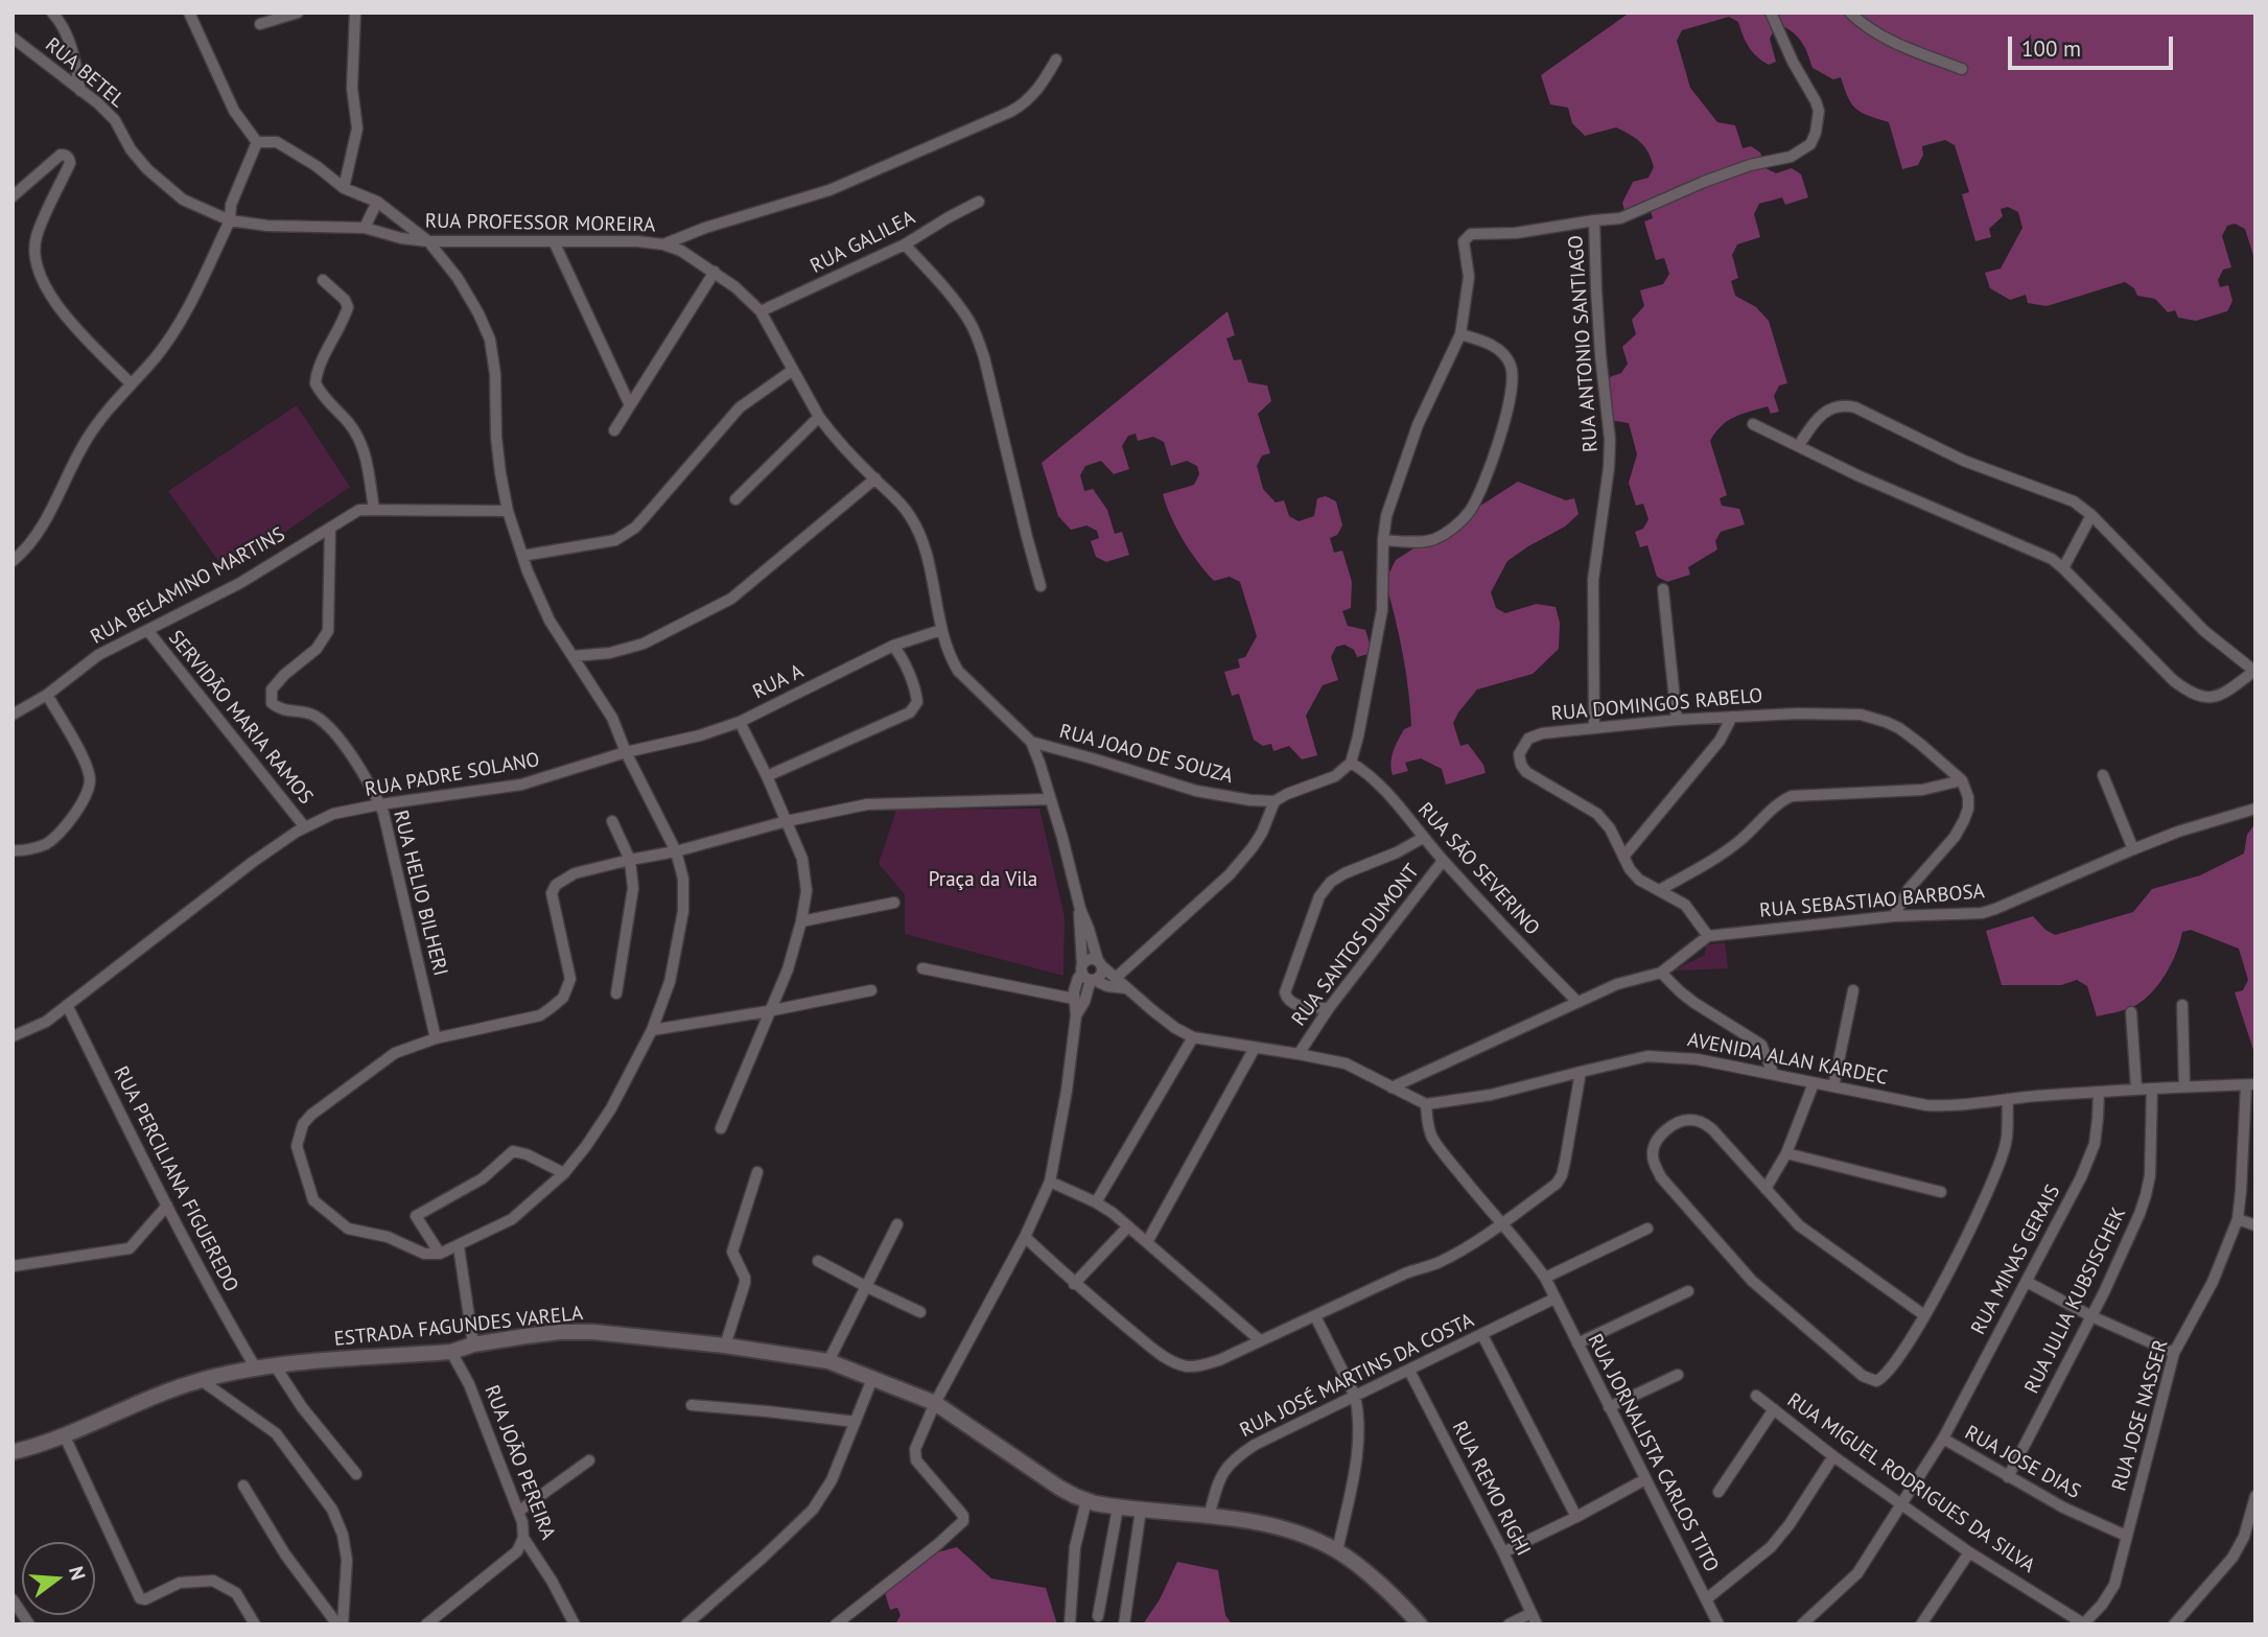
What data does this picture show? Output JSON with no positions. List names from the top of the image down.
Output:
{
  "streets": {
    "street": [
      "RUA BETEL",
      "RUA PROFESSOR MOREIRA",
      "RUA GALILEA",
      "RUA ANTONIO SANTIAGO",
      "RUA BELAMINO MARTINS",
      "RUA A",
      "RUA DOMINGOS RABELO",
      "SERVIDÃO MARIA RAMOS",
      "RUA JOAO DE SOUZA",
      "RUA PADRE SOLANO",
      "RUA SÃO SEVERINO",
      "RUA HELIO BILHERI",
      "RUA SEBASTIAO BARBOSA",
      "RUA SANTOS DUMONT",
      "AVENIDA ALAN KARDEC",
      "RUA PERCILIANA FIGUEREDO",
      "RUA MINAS GERAIS",
      "RUA JULIA KUBSISCHEK",
      "ESTRADA FAGUNDES VARELA",
      "RUA JOSÉ MARTINS DA COSTA",
      "RUA JOSE NASSER",
      "RUA JORNALISTA CARLOS TITO",
      "RUA JOÃO PEREIRA",
      "RUA JOSE DIAS",
      "RUA MIGUEL RODRIGUES DA SILVA",
      "RUA REMO RIGHI"
    ]
  },
  "crossings": [
    ["RUA BETEL", "RUA PROFESSOR MOREIRA"],
    ["RUA PROFESSOR MOREIRA", "RUA GALILEA"],
    ["RUA PROFESSOR MOREIRA", "RUA A"],
    ["RUA PROFESSOR MOREIRA", "RUA JOAO DE SOUZA"],
    ["RUA ANTONIO SANTIAGO", "RUA DOMINGOS RABELO"],
    ["RUA BELAMINO MARTINS", "SERVIDÃO MARIA RAMOS"],
    ["RUA BELAMINO MARTINS", "RUA HELIO BILHERI"],
    ["RUA A", "RUA PADRE SOLANO"],
    ["RUA DOMINGOS RABELO", "RUA SEBASTIAO BARBOSA"],
    ["SERVIDÃO MARIA RAMOS", "RUA PADRE SOLANO"],
    ["RUA JOAO DE SOUZA", "RUA SÃO SEVERINO"],
    ["RUA PADRE SOLANO", "RUA HELIO BILHERI"],
    ["RUA PADRE SOLANO", "RUA PERCILIANA FIGUEREDO"],
    ["RUA SÃO SEVERINO", "RUA SANTOS DUMONT"],
    ["AVENIDA ALAN KARDEC", "RUA MINAS GERAIS"],
    ["AVENIDA ALAN KARDEC", "RUA JULIA KUBSISCHEK"],
    ["AVENIDA ALAN KARDEC", "RUA JOSE NASSER"],
    ["AVENIDA ALAN KARDEC", "RUA JORNALISTA CARLOS TITO"],
    ["RUA PERCILIANA FIGUEREDO", "ESTRADA FAGUNDES VARELA"],
    ["RUA MINAS GERAIS", "RUA JOSE DIAS"],
    ["RUA MINAS GERAIS", "RUA MIGUEL RODRIGUES DA SILVA"],
    ["RUA JULIA KUBSISCHEK", "RUA JOSE DIAS"],
    ["ESTRADA FAGUNDES VARELA", "RUA JOSÉ MARTINS DA COSTA"],
    ["ESTRADA FAGUNDES VARELA", "RUA JOÃO PEREIRA"],
    ["RUA JOSÉ MARTINS DA COSTA", "RUA JORNALISTA CARLOS TITO"],
    ["RUA JOSÉ MARTINS DA COSTA", "RUA REMO RIGHI"],
    ["RUA JOSE NASSER", "RUA JOSE DIAS"],
    ["RUA JOSE NASSER", "RUA MIGUEL RODRIGUES DA SILVA"]
  ],
  "parks": ["Praça da Vila"],
  "scale_bar": "100 m",
  "north": "right"
}
